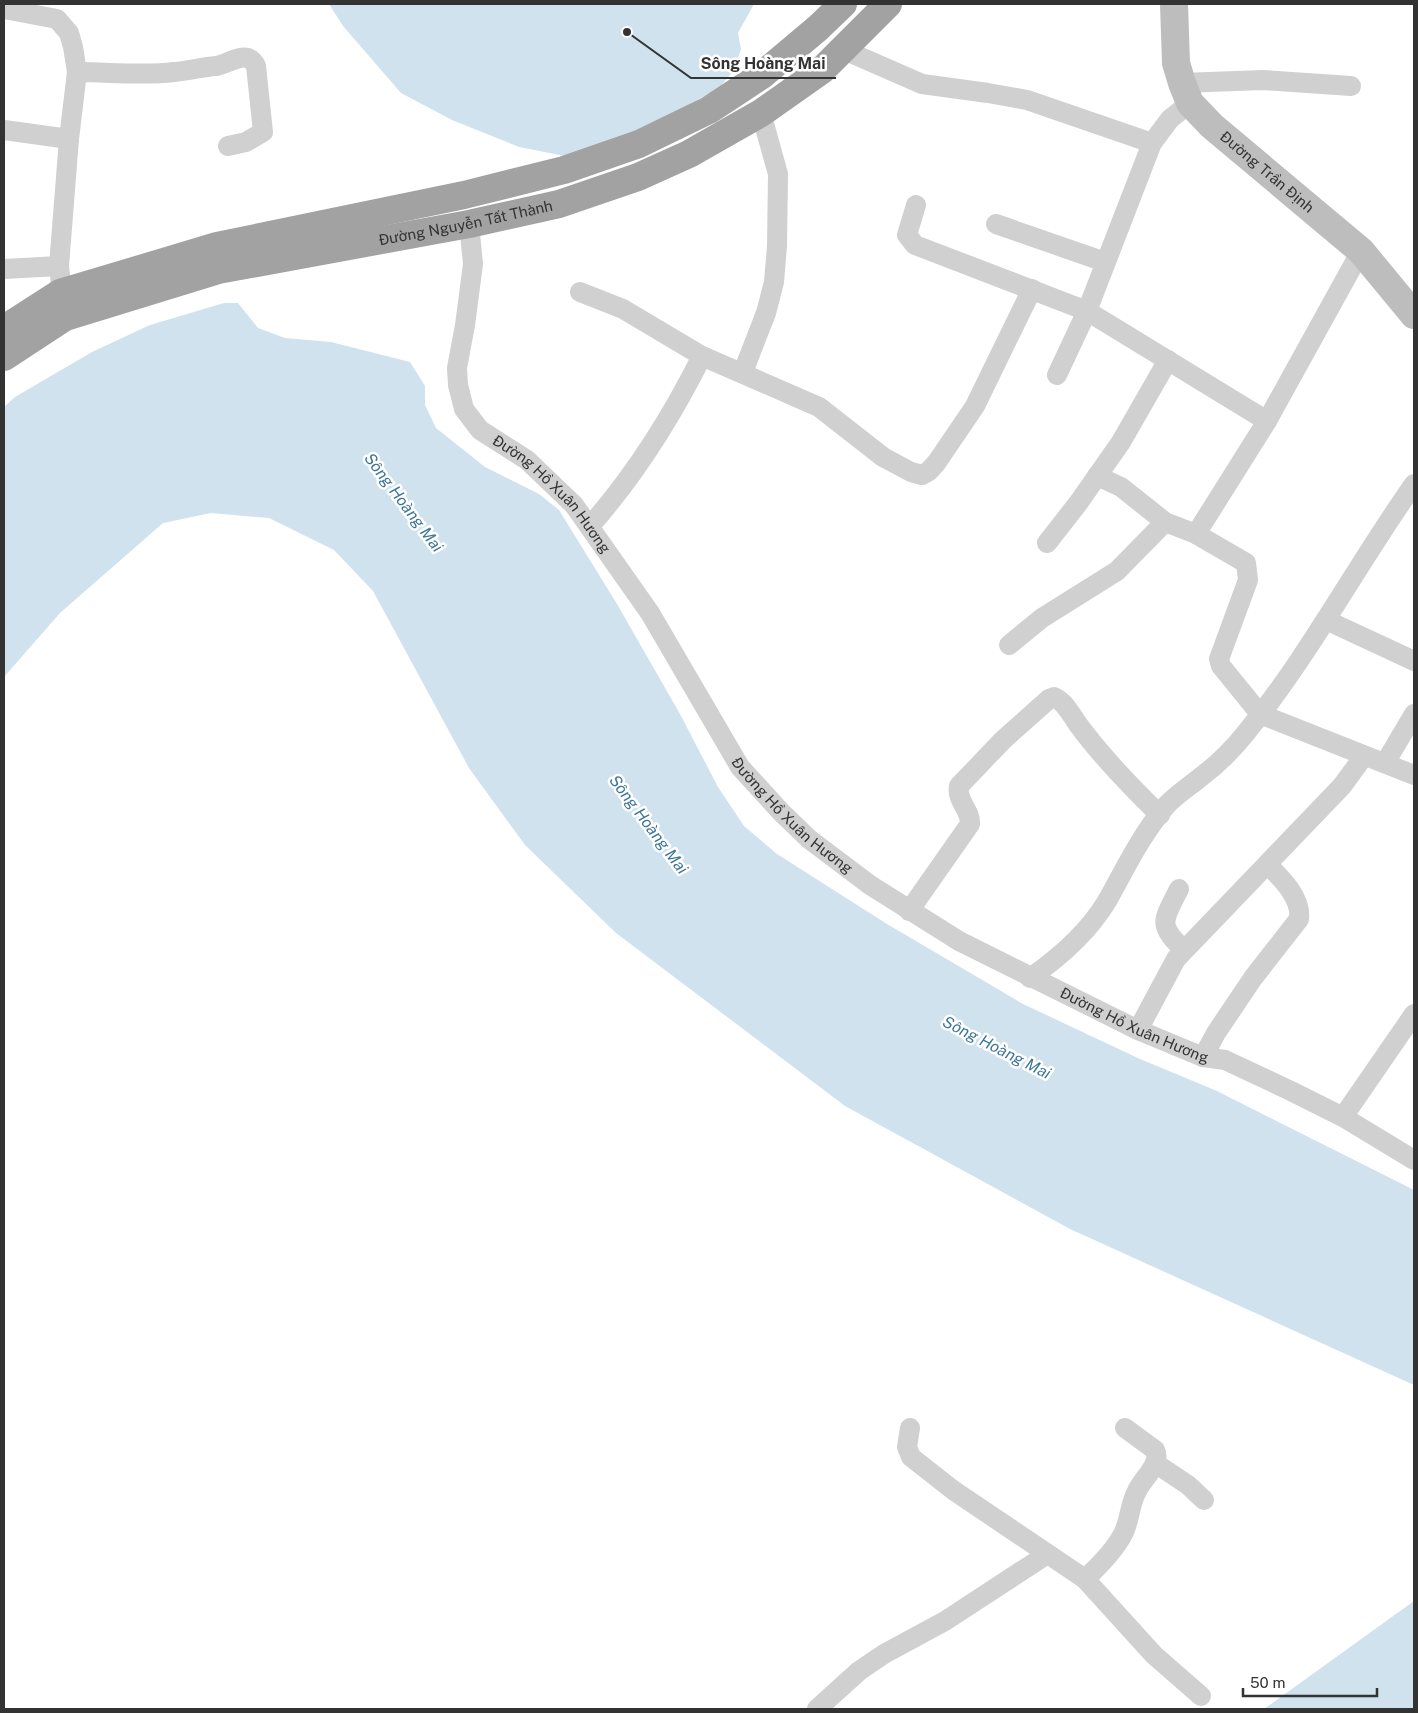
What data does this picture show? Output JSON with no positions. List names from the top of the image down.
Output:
{
  "streets": {
    "highway": ["Đường Nguyễn Tất Thành"],
    "main road": ["Đường Trần Định"],
    "street": ["Đường Hồ Xuân Hương"]
  },
  "crossings": [
    ["Đường Nguyễn Tất Thành", "Đường Hồ Xuân Hương"]
  ],
  "water": ["Sông Hoàng Mai"],
  "places": ["Sông Hoàng Mai"],
  "scale_bar": "50 m"
}
